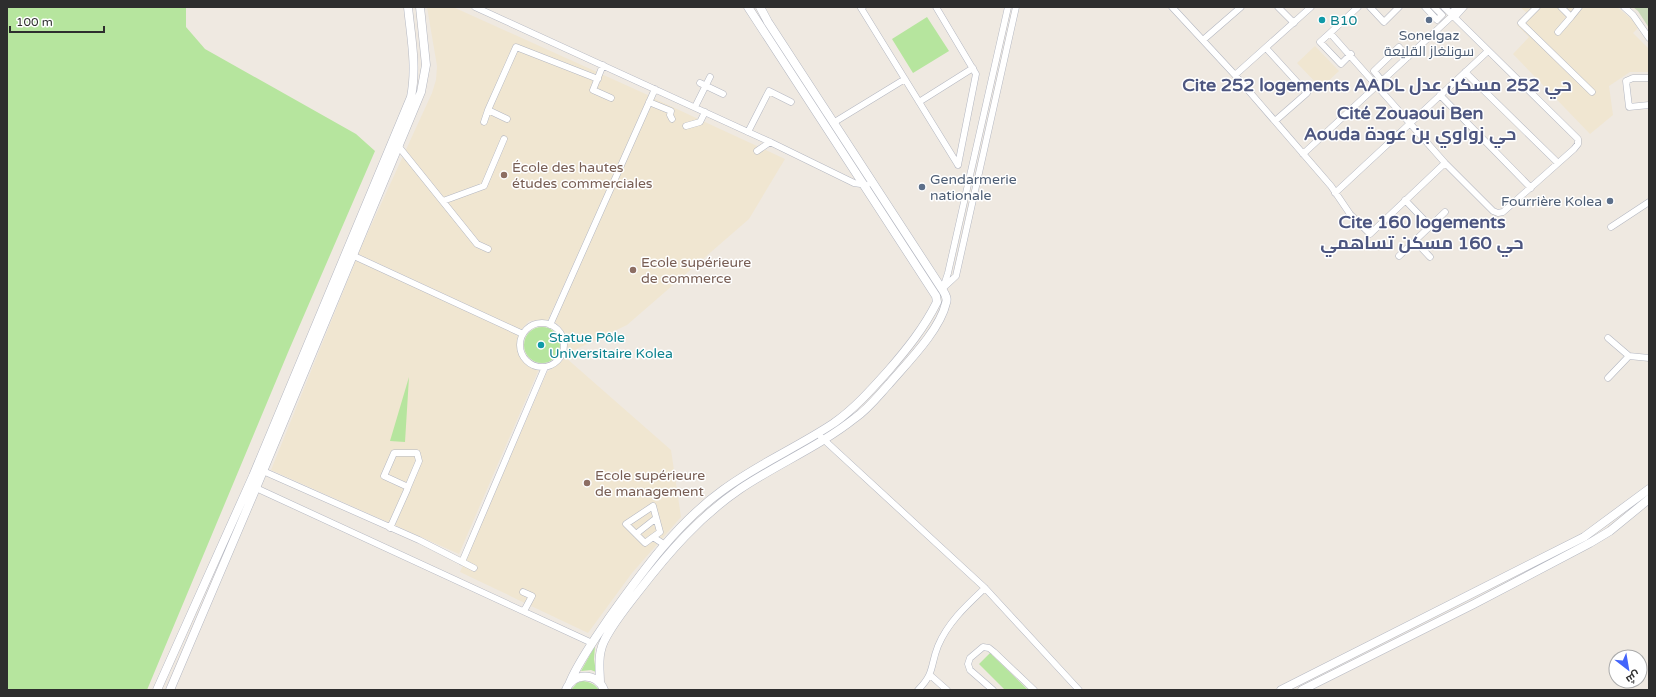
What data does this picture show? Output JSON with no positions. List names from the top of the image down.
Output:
{
  "districts": ["Cite 252 logements AADL حي 252 مسكن عدل", "Cité Zouaoui Ben Aouda حي زواوي بن عودة", "Cite 160 logements حي 160 مسكن تساهمي"],
  "places": [
    "B10",
    "Sonelgaz سونلغاز القليعة",
    "École des hautes études commerciales",
    "Gendarmerie nationale",
    "Fourrière Kolea",
    "Ecole supérieure de commerce",
    "Statue Pôle Universitaire Kolea",
    "Ecole supérieure de management"
  ],
  "scale_bar": "100 m",
  "north": "bottom right"
}
